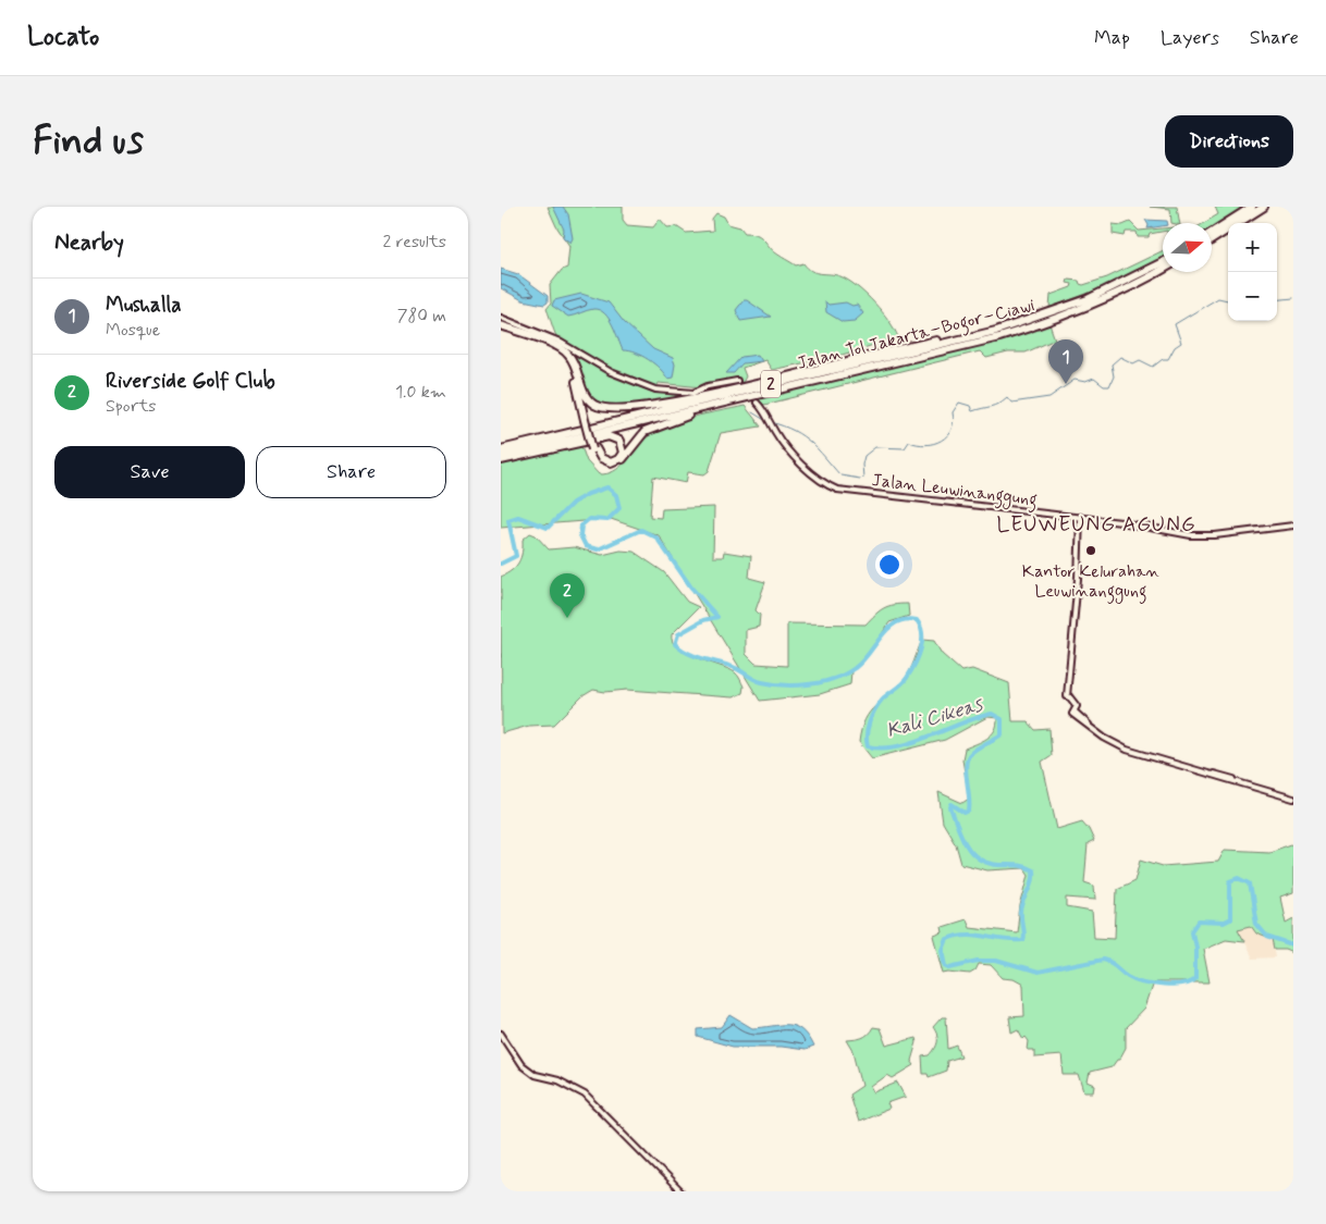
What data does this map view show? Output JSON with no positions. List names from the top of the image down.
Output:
{
  "streets": {
    "highway": ["Jalan Tol Jakarta–Bogor–Ciawi", "2"],
    "main road": ["Jalan Leuwinanggung"]
  },
  "districts": ["LEUWEUNG AGUNG"],
  "water": ["Kali Cikeas"],
  "places": ["Kantor Kelurahan Leuwinanggung"],
  "north": "right",
  "page": {
    "header": "Locato",
    "nav": ["Map", "Layers", "Share"],
    "buttons": [
      "Directions",
      ["Save", "Share"]
    ],
    "title": "Find us",
    "heading": ["Nearby", "2 results"],
    "map_buttons": ["+", "−"],
    "list": [
      {
        "mark": "1",
        "name": "Mushalla",
        "note": "Mosque",
        "value": "780 m"
      },
      {
        "mark": "2",
        "name": "Riverside Golf Club",
        "note": "Sports",
        "value": "1.0 km"
      }
    ],
    "pins": ["1", "2"]
  }
}
